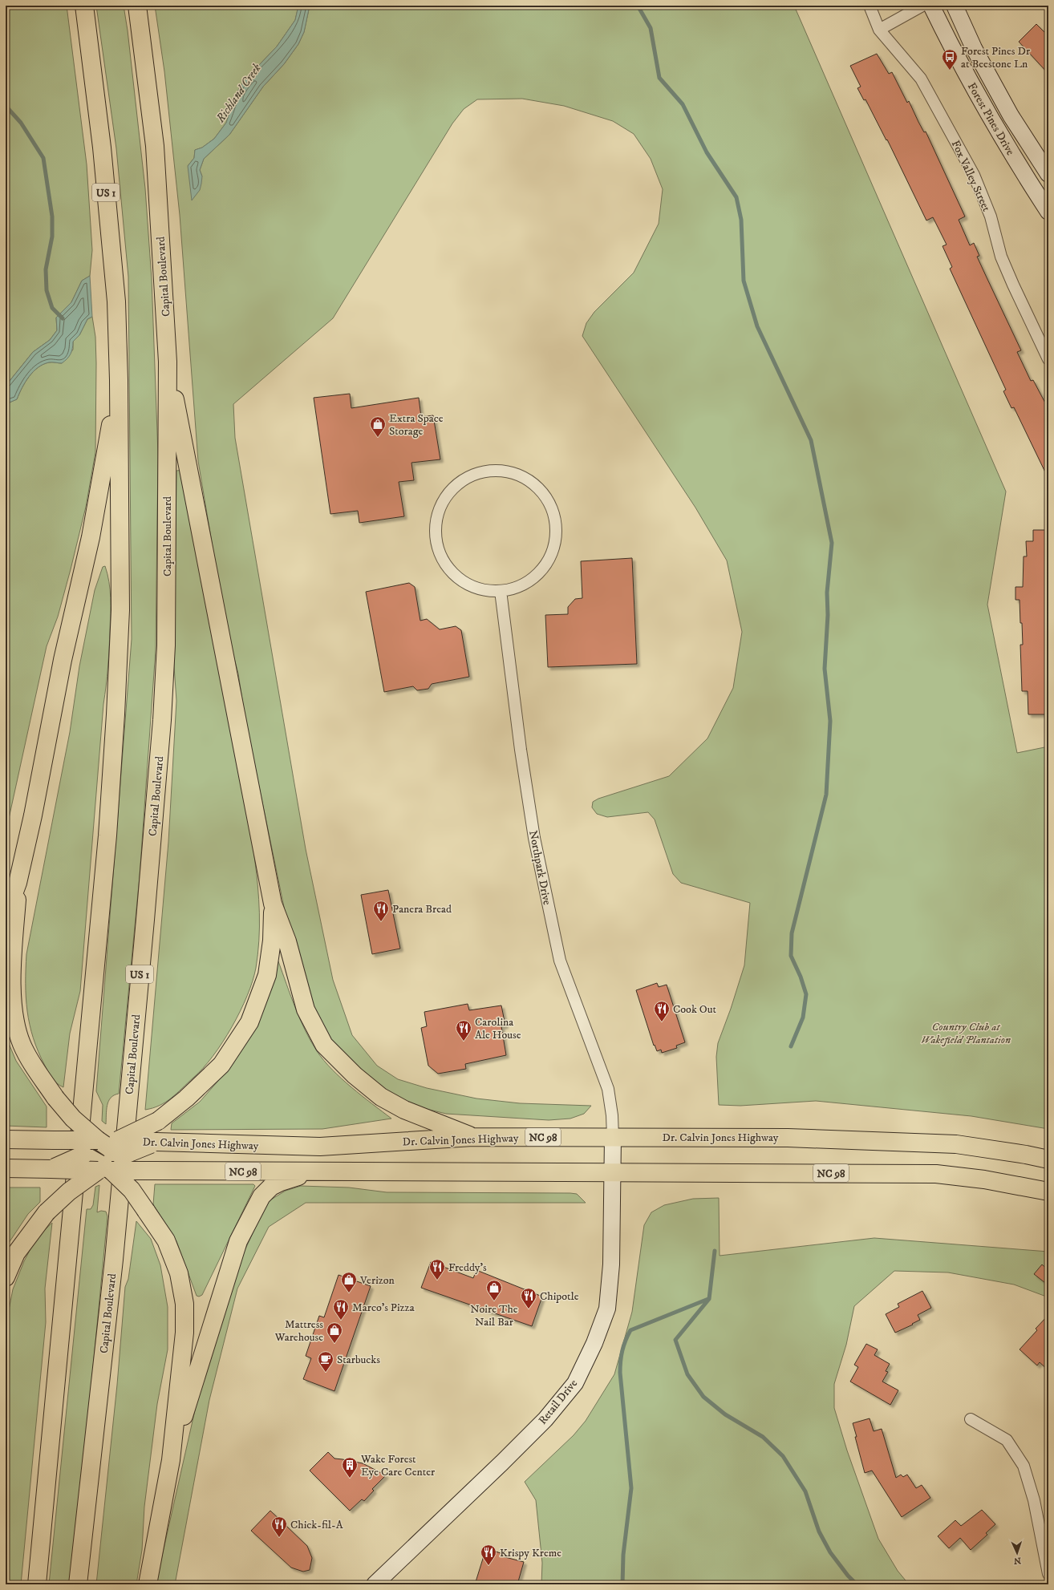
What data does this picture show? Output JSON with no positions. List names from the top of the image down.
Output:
{
  "streets": {
    "highway": [
      "US 1",
      "Capital Boulevard",
      "NC 98",
      "Dr. Calvin Jones Highway"
    ],
    "street": [
      "Forest Pines Drive",
      "Fox Valley Street",
      "Northpark Drive",
      "Retail Drive"
    ]
  },
  "crossings": [
    ["Northpark Drive", "Dr. Calvin Jones Highway"],
    ["Northpark Drive", "Retail Drive"],
    ["NC 98", "Retail Drive"],
    ["Dr. Calvin Jones Highway", "Retail Drive"]
  ],
  "water": ["Richland Creek"],
  "parks": ["Country Club at Wakefield Plantation"],
  "places": {
    "bus stop": ["Forest Pines Dr at Beestone Ln"],
    "shop": [
      "Extra Space Storage",
      "Verizon",
      "Noire The Nail Bar",
      "Mattress Warehouse"
    ],
    "restaurant": [
      "Panera Bread",
      "Cook Out",
      "Carolina Ale House",
      "Freddy's",
      "Chipotle",
      "Marco's Pizza",
      "Chick-fil-A",
      "Krispy Kreme"
    ],
    "cafe": ["Starbucks"],
    "building": ["Wake Forest Eye Care Center"]
  },
  "north": "bottom"
}
